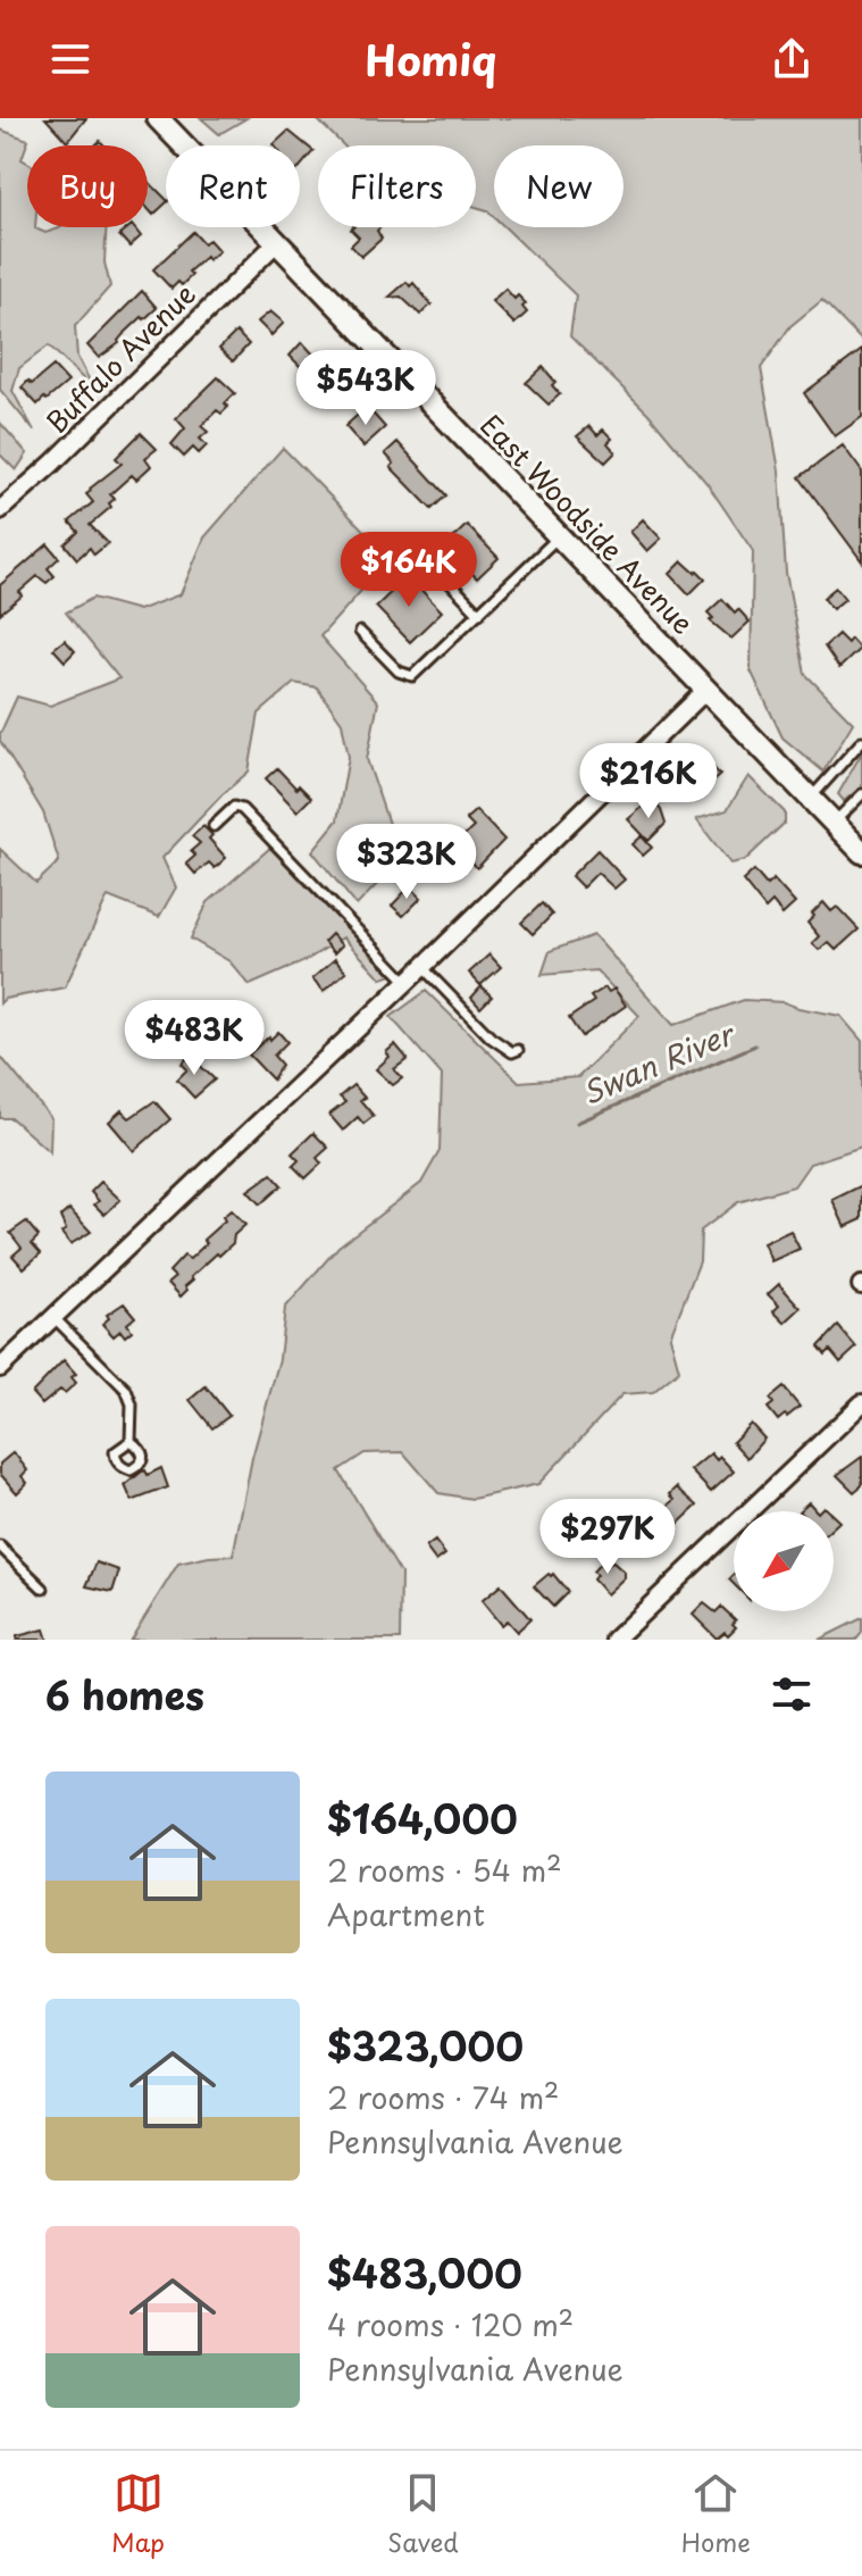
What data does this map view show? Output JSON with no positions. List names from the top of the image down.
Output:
{
  "streets": {
    "main road": ["East Woodside Avenue"],
    "street": ["Buffalo Avenue"]
  },
  "crossings": [
    ["Buffalo Avenue", "East Woodside Avenue"]
  ],
  "water": ["Swan River"],
  "north": "bottom left",
  "page": {
    "header": "Homiq",
    "chip": [
      "Buy",
      "Rent",
      "Filters",
      "New"
    ],
    "price": [
      "$543K",
      "$164K",
      "$216K",
      "$323K",
      "$483K",
      "$297K"
    ],
    "heading": "6 homes",
    "list": [
      {
        "name": "$164,000",
        "note": "2 rooms · 54 m² · Apartment"
      },
      {
        "name": "$323,000",
        "note": "2 rooms · 74 m² · Pennsylvania Avenue"
      },
      {
        "name": "$483,000",
        "note": "4 rooms · 120 m² · Pennsylvania Avenue"
      }
    ],
    "tabs": ["Map", "Saved", "Home"]
  }
}
